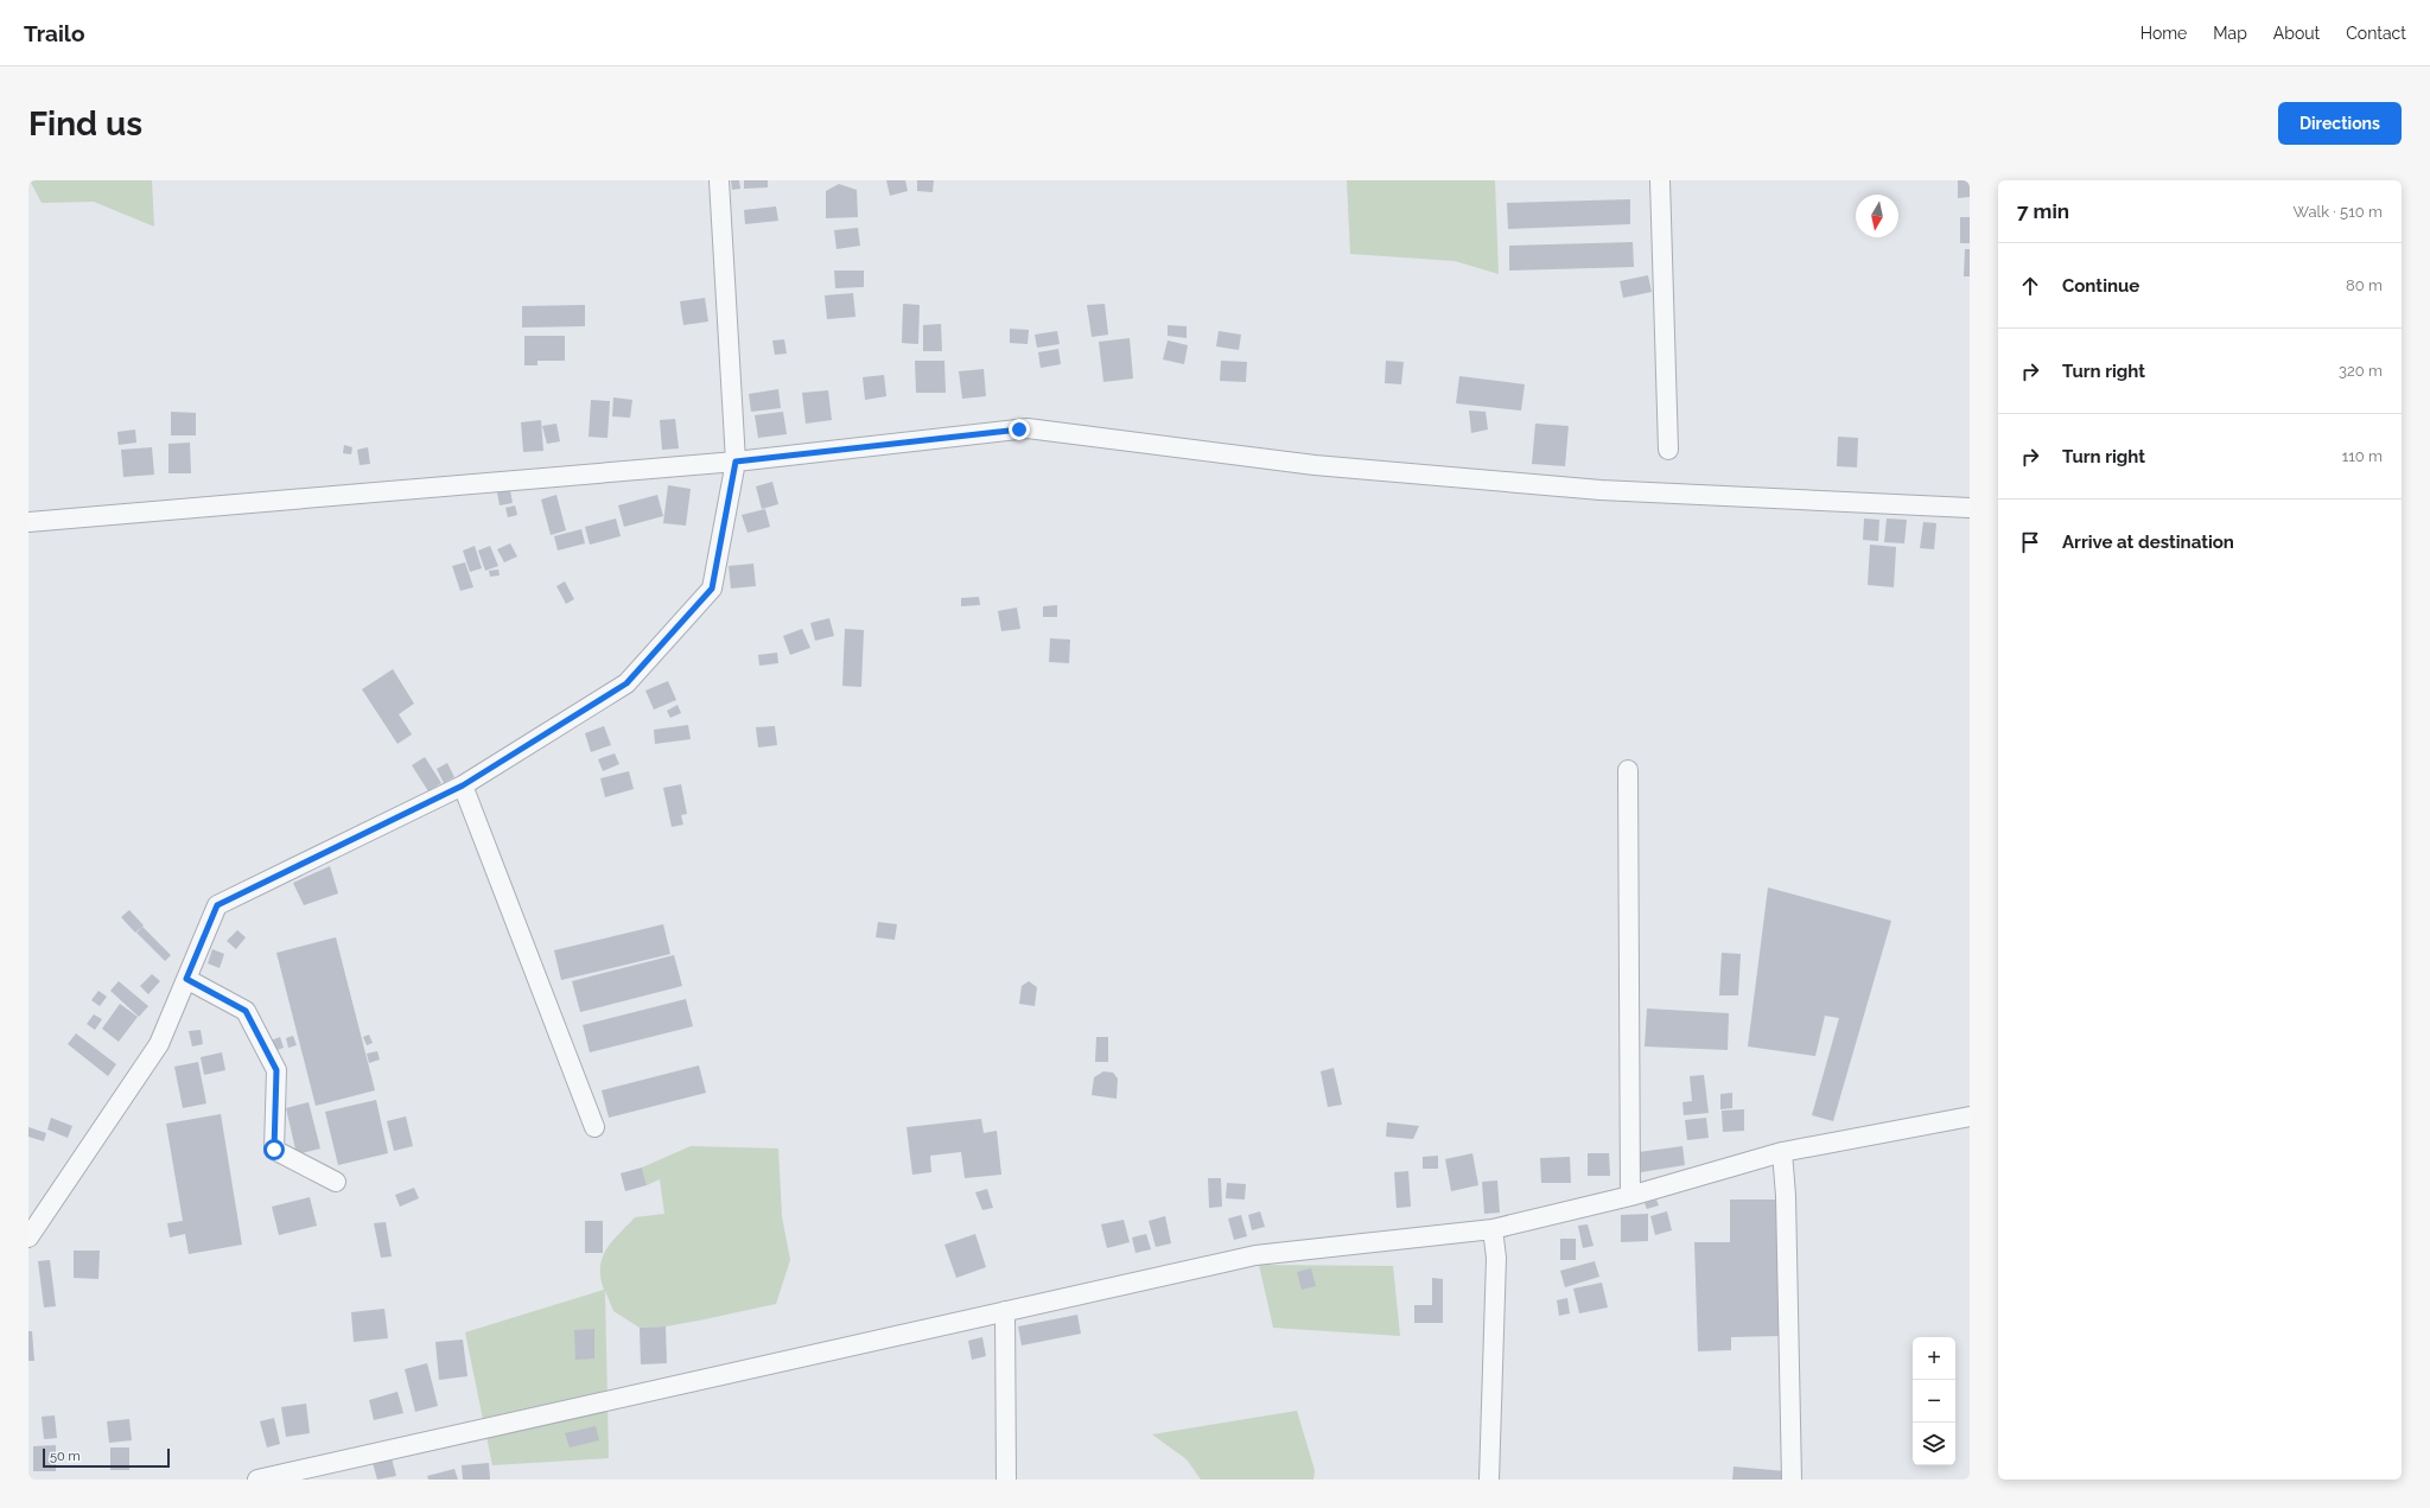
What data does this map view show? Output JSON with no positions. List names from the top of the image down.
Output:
{
  "scale_bar": "50 m",
  "north": "bottom",
  "page": {
    "header": "Trailo",
    "nav": [
      "Home",
      "Map",
      "About",
      "Contact"
    ],
    "buttons": "Directions",
    "title": "Find us",
    "heading": ["7 min", "Walk · 510 m"],
    "list": [
      ["Continue", "80 m"],
      ["Turn right", "320 m"],
      ["Turn right", "110 m"],
      "Arrive at destination"
    ],
    "map_buttons": ["+", "−"],
    "scale": "50 m"
  }
}
